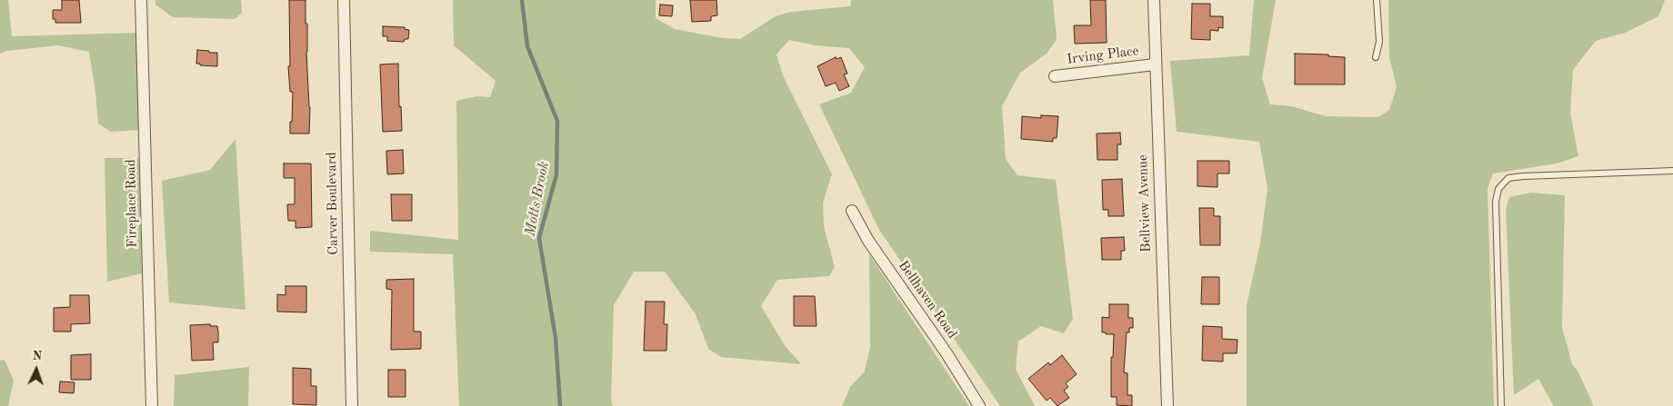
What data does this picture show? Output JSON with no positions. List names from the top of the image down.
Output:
{
  "streets": {
    "street": [
      "Irving Place",
      "Fireplace Road",
      "Carver Boulevard",
      "Bellview Avenue",
      "Bellhaven Road"
    ]
  },
  "crossings": [
    ["Irving Place", "Bellview Avenue"]
  ],
  "water": ["Motts Brook"],
  "north": "top"
}
